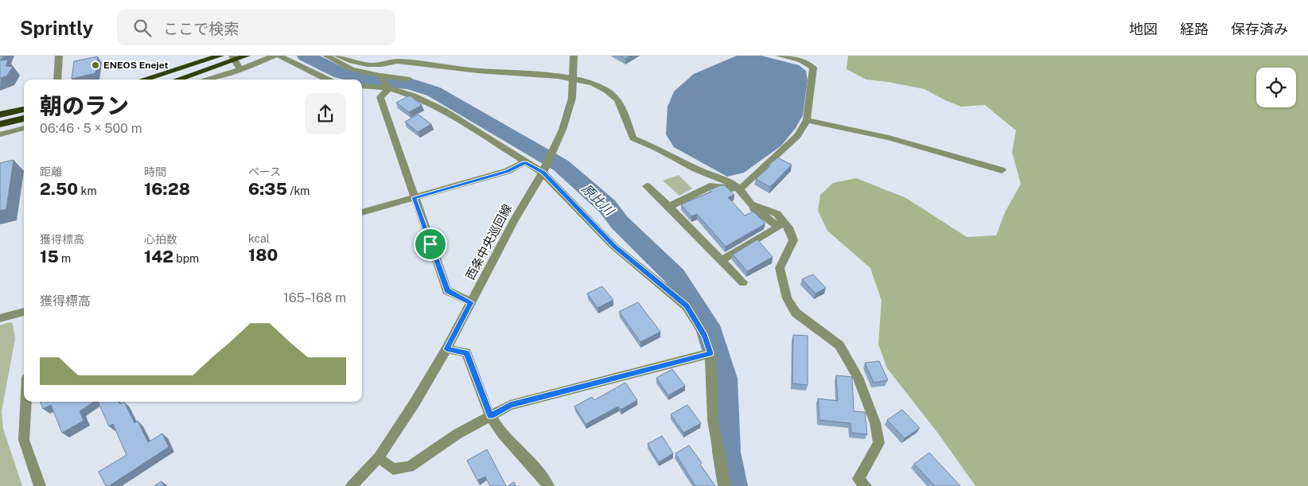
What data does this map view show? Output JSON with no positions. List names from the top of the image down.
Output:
{
  "streets": {
    "street": ["西条中央巡回線"]
  },
  "water": ["原比川"],
  "places": ["ENEOS Enejet"],
  "page": {
    "header": "Sprintly",
    "search": "ここで検索",
    "nav": ["地図", "経路", "保存済み"],
    "heading": ["朝のラン", "06:46 · 5 × 500 m"],
    "stats": [
      ["距離", "2.50 km"],
      ["時間", "16:28"],
      ["ペース", "6:35 /km"],
      ["獲得標高", "15 m"],
      ["心拍数", "142 bpm"],
      ["kcal", "180"]
    ],
    "chart": ["獲得標高", "165–168 m"]
  }
}
